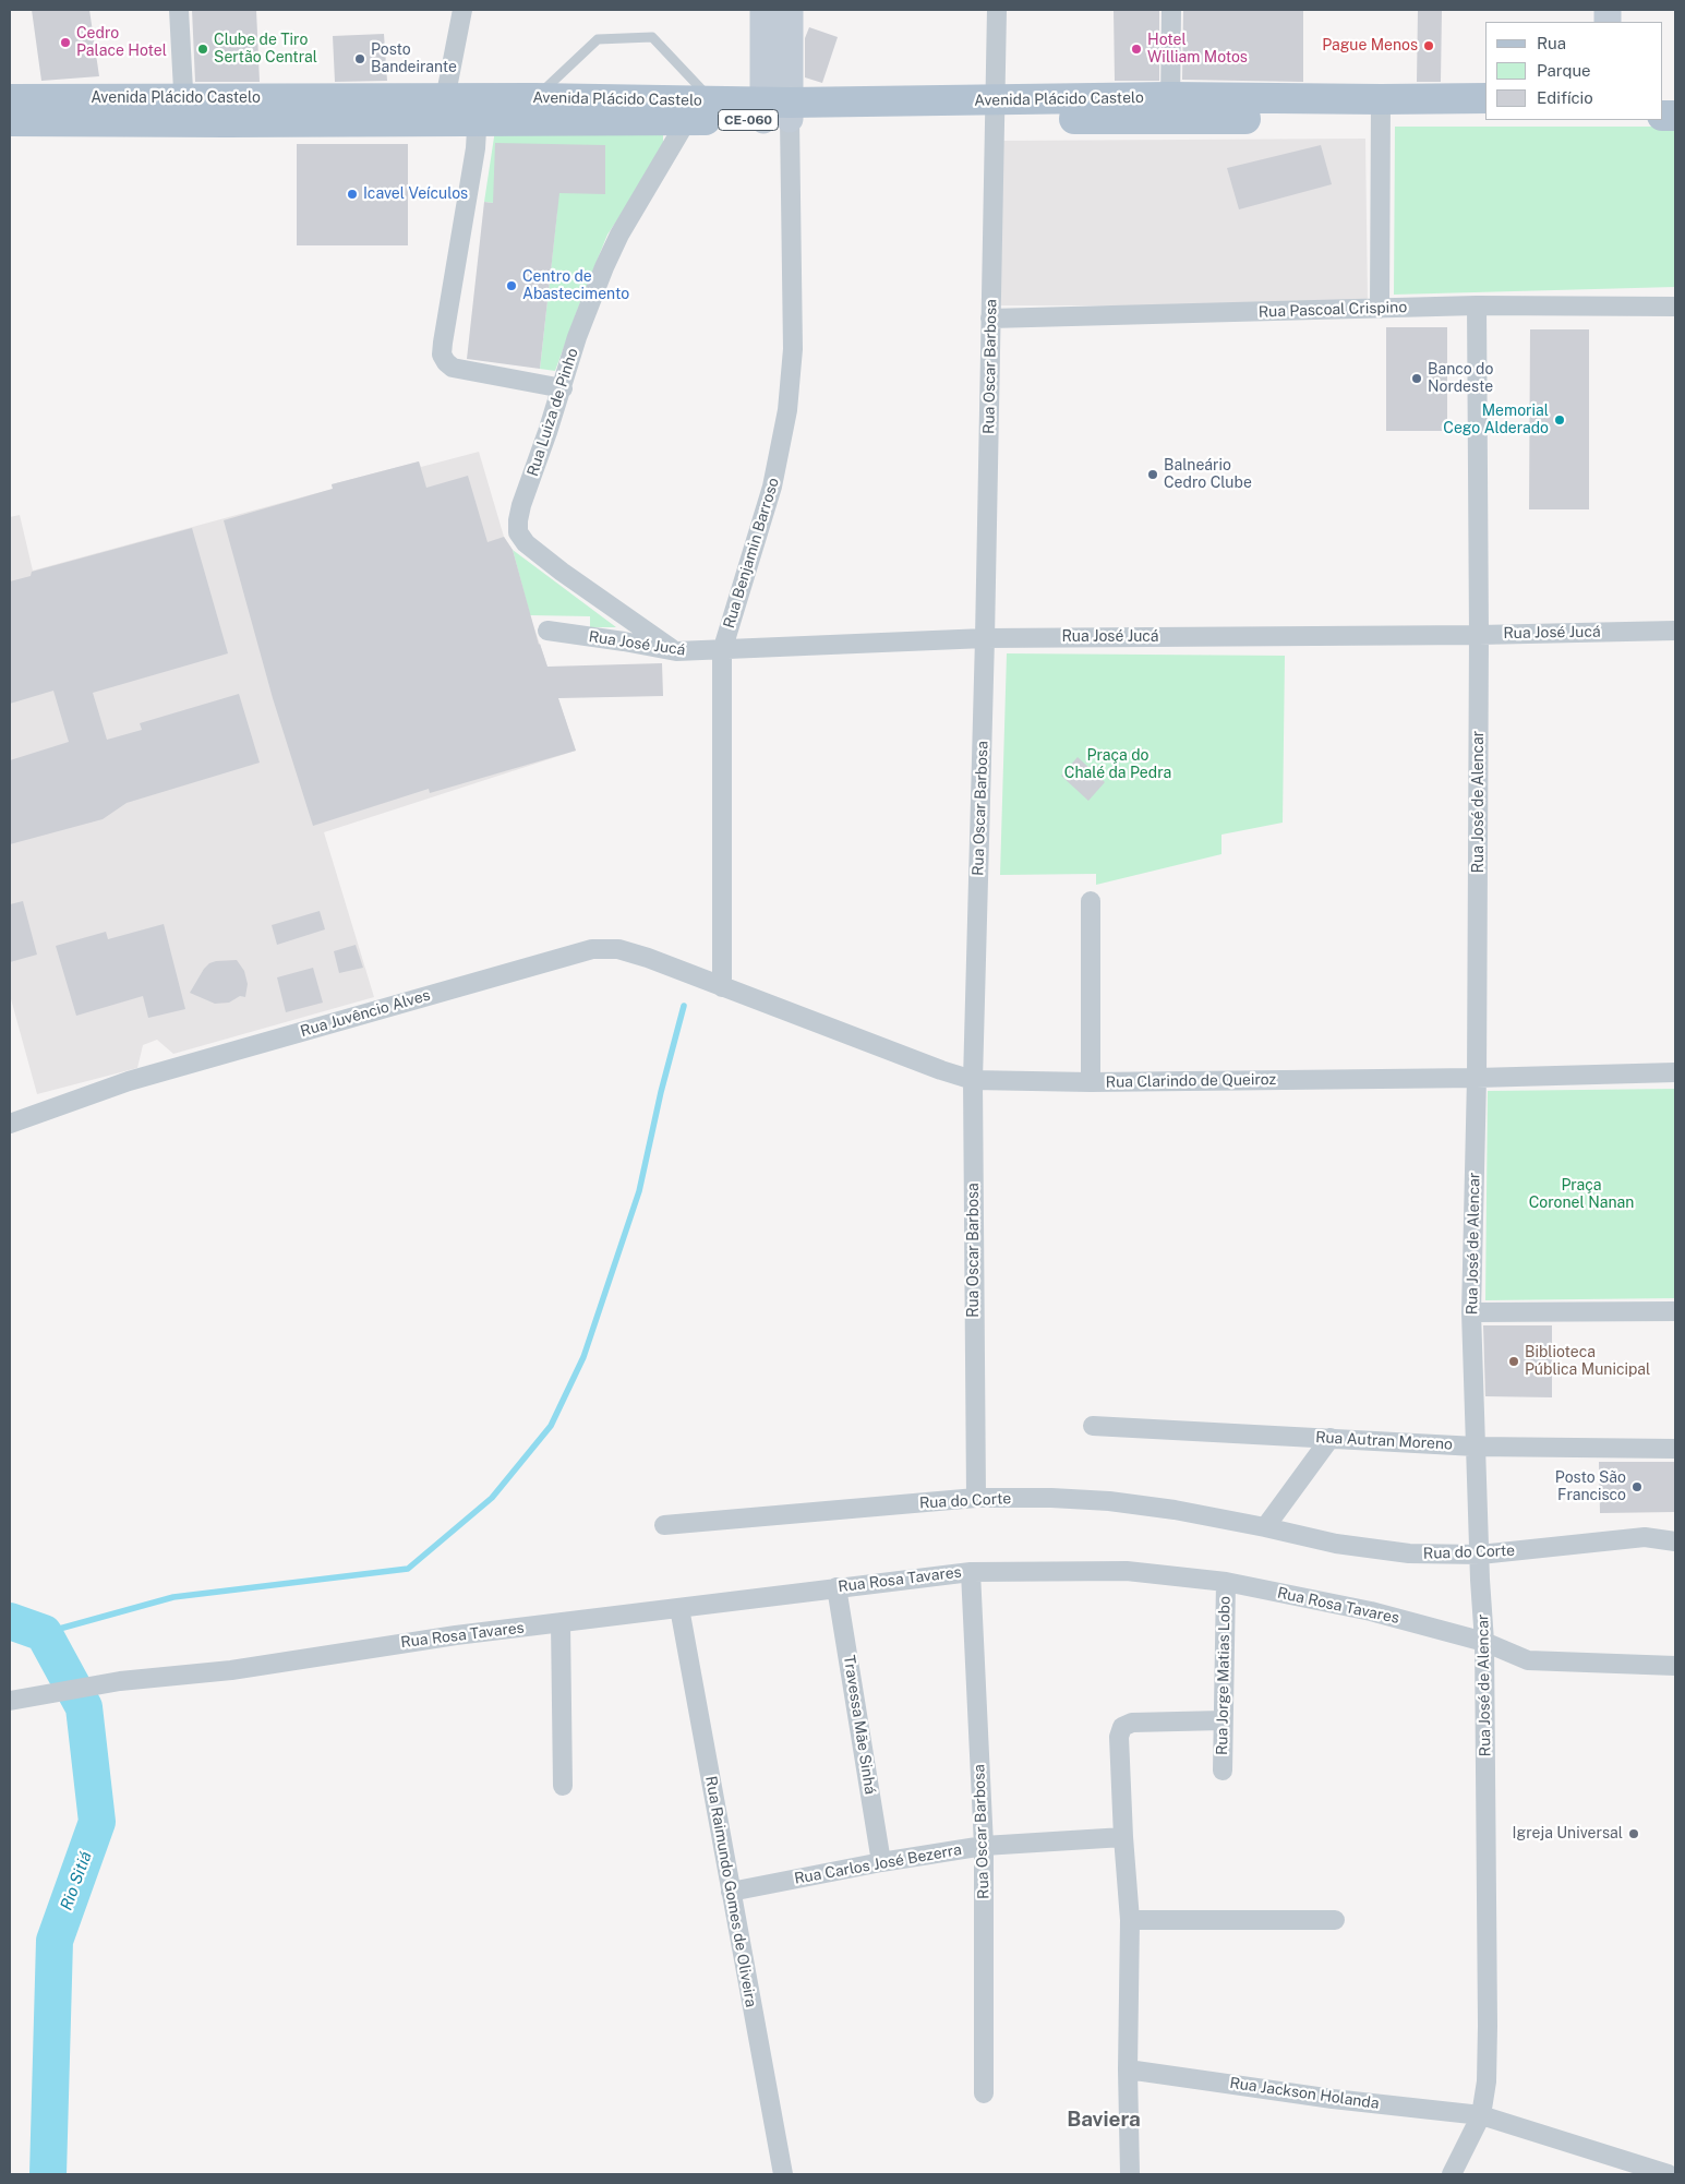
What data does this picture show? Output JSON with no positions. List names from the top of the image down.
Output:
{
  "streets": {
    "main road": ["Avenida Plácido Castelo", "CE-060"],
    "street": [
      "Rua Pascoal Crispino",
      "Rua Oscar Barbosa",
      "Rua Luiza de Pinho",
      "Rua Benjamin Barroso",
      "Rua José Jucá",
      "Rua José de Alencar",
      "Rua Juvêncio Alves",
      "Rua Clarindo de Queiroz",
      "Rua Autran Moreno",
      "Rua do Corte",
      "Rua Rosa Tavares",
      "Rua Jorge Matias Lobo",
      "Travessa Mãe Sinhá",
      "Rua Carlos José Bezerra",
      "Rua Raimundo Gomes de Oliveira",
      "Rua Jackson Holanda"
    ]
  },
  "crossings": [
    ["Avenida Plácido Castelo", "Rua Oscar Barbosa"],
    ["Avenida Plácido Castelo", "Rua Luiza de Pinho"],
    ["Avenida Plácido Castelo", "Rua Benjamin Barroso"],
    ["Rua Pascoal Crispino", "Rua Oscar Barbosa"],
    ["Rua Pascoal Crispino", "Rua José de Alencar"],
    ["Rua Oscar Barbosa", "Rua José Jucá"],
    ["Rua Oscar Barbosa", "Rua Clarindo de Queiroz"],
    ["Rua Oscar Barbosa", "Rua do Corte"],
    ["Rua Oscar Barbosa", "Rua Rosa Tavares"],
    ["Rua Oscar Barbosa", "Rua Carlos José Bezerra"],
    ["Rua Luiza de Pinho", "Rua José Jucá"],
    ["Rua Benjamin Barroso", "Rua José Jucá"],
    ["Rua Benjamin Barroso", "Rua Juvêncio Alves"],
    ["Rua Benjamin Barroso", "Rua Clarindo de Queiroz"],
    ["Rua José Jucá", "Rua José de Alencar"],
    ["Rua José de Alencar", "Rua Clarindo de Queiroz"],
    ["Rua José de Alencar", "Rua Autran Moreno"],
    ["Rua José de Alencar", "Rua do Corte"],
    ["Rua José de Alencar", "Rua Rosa Tavares"],
    ["Rua José de Alencar", "Rua Jackson Holanda"],
    ["Rua Juvêncio Alves", "Rua Clarindo de Queiroz"],
    ["Rua Rosa Tavares", "Rua Jorge Matias Lobo"],
    ["Rua Rosa Tavares", "Travessa Mãe Sinhá"],
    ["Rua Rosa Tavares", "Rua Raimundo Gomes de Oliveira"],
    ["Travessa Mãe Sinhá", "Rua Carlos José Bezerra"],
    ["Rua Carlos José Bezerra", "Rua Raimundo Gomes de Oliveira"]
  ],
  "districts": ["Baviera"],
  "water": ["Rio Sitiá"],
  "parks": ["Praça do Chalé da Pedra", "Praça Coronel Nanan"],
  "places": [
    "Cedro Palace Hotel",
    "Pague Menos",
    "Clube de Tiro Sertão Central",
    "Hotel William Motos",
    "Posto Bandeirante",
    "Icavel Veículos",
    "Centro de Abastecimento",
    "Banco do Nordeste",
    "Memorial Cego Alderado",
    "Balneário Cedro Clube",
    "Biblioteca Pública Municipal",
    "Posto São Francisco",
    "Igreja Universal"
  ],
  "legend": ["Rua", "Parque", "Edifício"]
}
